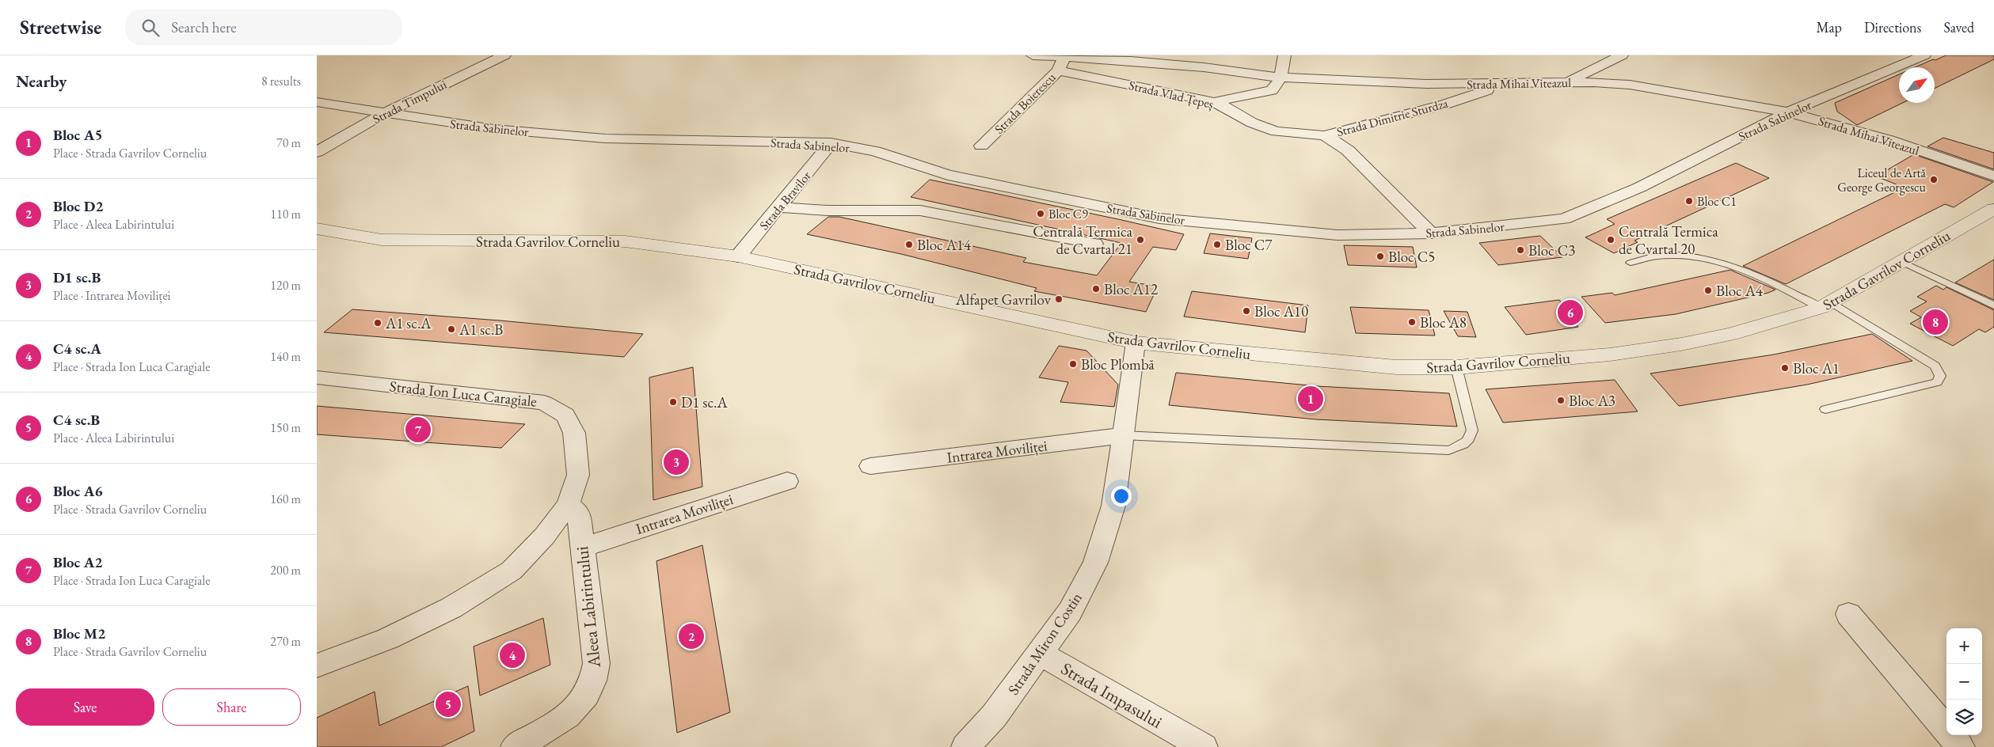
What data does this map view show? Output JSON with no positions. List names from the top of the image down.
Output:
{
  "streets": {
    "street": [
      "Strada Mihai Viteazul",
      "Strada Vlad Țepeș",
      "Strada Timpului",
      "Strada Boierescu",
      "Strada Dimitrie Sturdza",
      "Strada Sabinelor",
      "Strada Bravilor",
      "Strada Gavrilov Corneliu",
      "Strada Ion Luca Caragiale",
      "Intrarea Moviliței",
      "Aleea Labirintului",
      "Strada Miron Costin",
      "Strada Impasului"
    ]
  },
  "crossings": [
    ["Strada Mihai Viteazul", "Strada Boierescu"],
    ["Strada Mihai Viteazul", "Strada Dimitrie Sturdza"],
    ["Strada Mihai Viteazul", "Strada Sabinelor"],
    ["Strada Vlad Țepeș", "Strada Boierescu"],
    ["Strada Vlad Țepeș", "Strada Dimitrie Sturdza"],
    ["Strada Vlad Țepeș", "Strada Sabinelor"],
    ["Strada Timpului", "Strada Sabinelor"],
    ["Strada Sabinelor", "Strada Bravilor"],
    ["Strada Bravilor", "Strada Gavrilov Corneliu"],
    ["Strada Gavrilov Corneliu", "Strada Miron Costin"],
    ["Strada Ion Luca Caragiale", "Aleea Labirintului"],
    ["Intrarea Moviliței", "Aleea Labirintului"],
    ["Intrarea Moviliței", "Strada Miron Costin"],
    ["Strada Miron Costin", "Strada Impasului"]
  ],
  "places": [
    "Liceul de Artă George Georgescu",
    "Bloc C1",
    "Bloc C9",
    "Centrală Termica de Cvartal 21",
    "Centrală Termica de Cvartal 20",
    "Bloc A14",
    "Bloc C7",
    "Bloc C3",
    "Bloc C5",
    "Bloc A12",
    "Bloc A4",
    "Alfapet Gavrilov",
    "Bloc A10",
    "Bloc A8",
    "A1 sc.A",
    "A1 sc.B",
    "Bloc Plombă",
    "Bloc A1",
    "Bloc A3",
    "D1 sc.A"
  ],
  "north": "top right",
  "page": {
    "header": "Streetwise",
    "search": "Search here",
    "nav": ["Map", "Directions", "Saved"],
    "heading": ["Nearby", "8 results"],
    "list": [
      {
        "mark": "1",
        "name": "Bloc A5",
        "note": "Place · Strada Gavrilov Corneliu",
        "value": "70 m"
      },
      {
        "mark": "2",
        "name": "Bloc D2",
        "note": "Place · Aleea Labirintului",
        "value": "110 m"
      },
      {
        "mark": "3",
        "name": "D1 sc.B",
        "note": "Place · Intrarea Moviliței",
        "value": "120 m"
      },
      {
        "mark": "4",
        "name": "C4 sc.A",
        "note": "Place · Strada Ion Luca Caragiale",
        "value": "140 m"
      },
      {
        "mark": "5",
        "name": "C4 sc.B",
        "note": "Place · Aleea Labirintului",
        "value": "150 m"
      },
      {
        "mark": "6",
        "name": "Bloc A6",
        "note": "Place · Strada Gavrilov Corneliu",
        "value": "160 m"
      },
      {
        "mark": "7",
        "name": "Bloc A2",
        "note": "Place · Strada Ion Luca Caragiale",
        "value": "200 m"
      },
      {
        "mark": "8",
        "name": "Bloc M2",
        "note": "Place · Strada Gavrilov Corneliu",
        "value": "270 m"
      }
    ],
    "pins": [
      "6",
      "8",
      "1",
      "7",
      "3",
      "2",
      "4",
      "5"
    ],
    "map_buttons": ["+", "−"],
    "buttons": ["Save", "Share"]
  }
}
